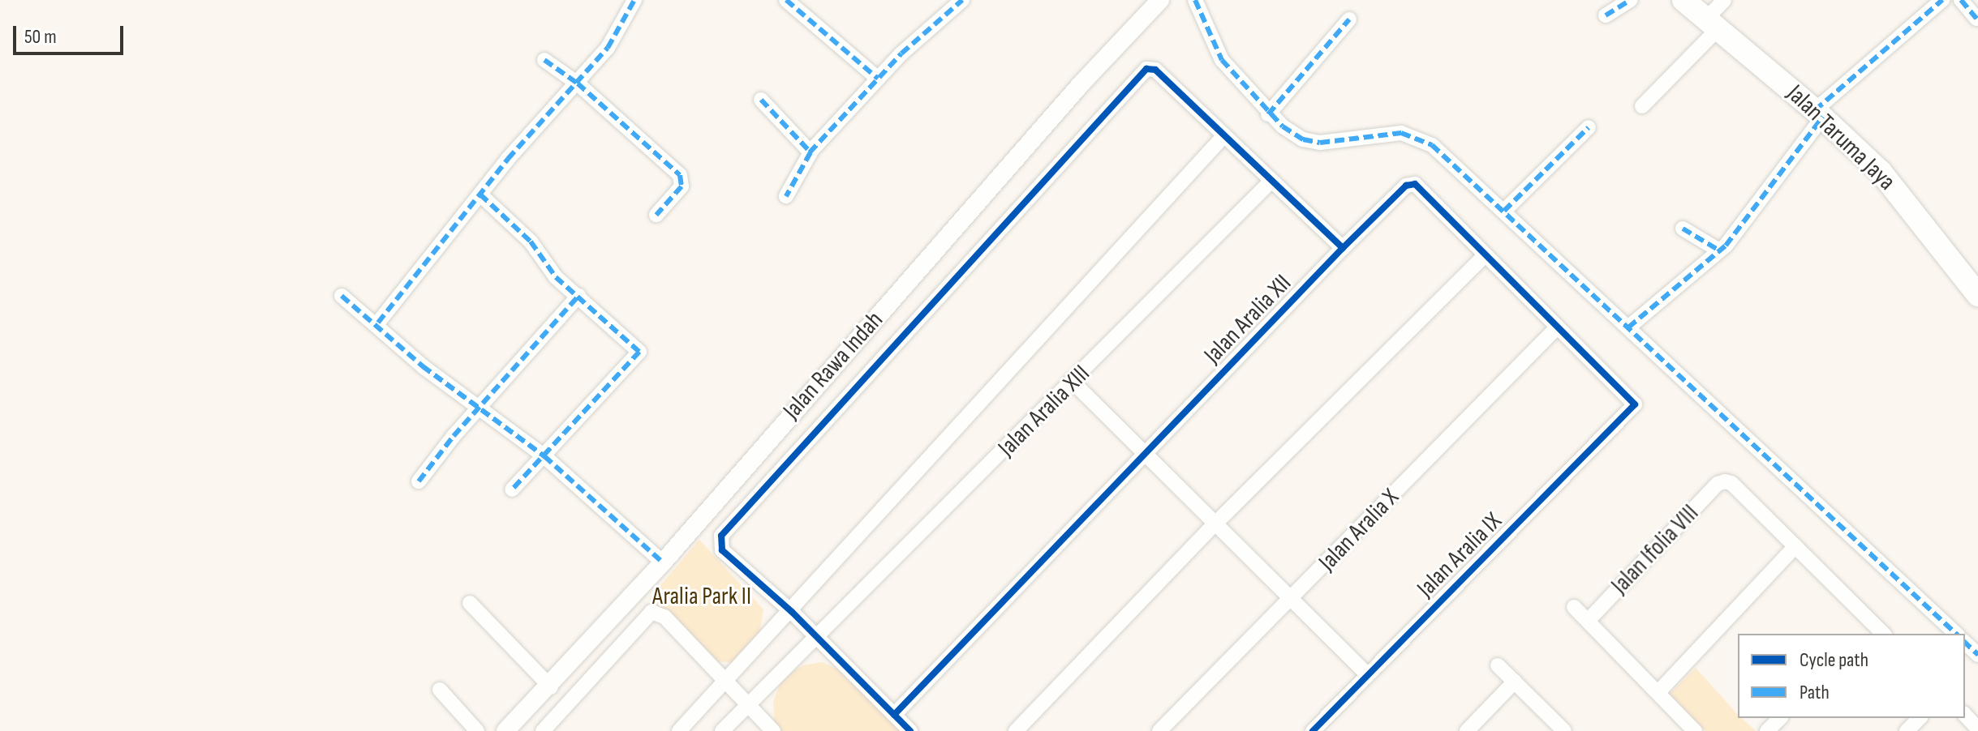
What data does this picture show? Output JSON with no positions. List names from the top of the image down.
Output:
{
  "streets": {
    "main road": ["Jalan Taruma Jaya"],
    "street": [
      "Jalan Aralia XII",
      "Jalan Rawa Indah",
      "Jalan Aralia XIII",
      "Jalan Aralia X",
      "Jalan Ifolia VIII",
      "Jalan Aralia IX"
    ]
  },
  "crossings": [
    ["Jalan Aralia XII", "Jalan Aralia X"],
    ["Jalan Aralia XII", "Jalan Aralia IX"]
  ],
  "parks": ["Aralia Park II"],
  "legend": ["Cycle path", "Path"],
  "scale_bar": "50 m"
}
